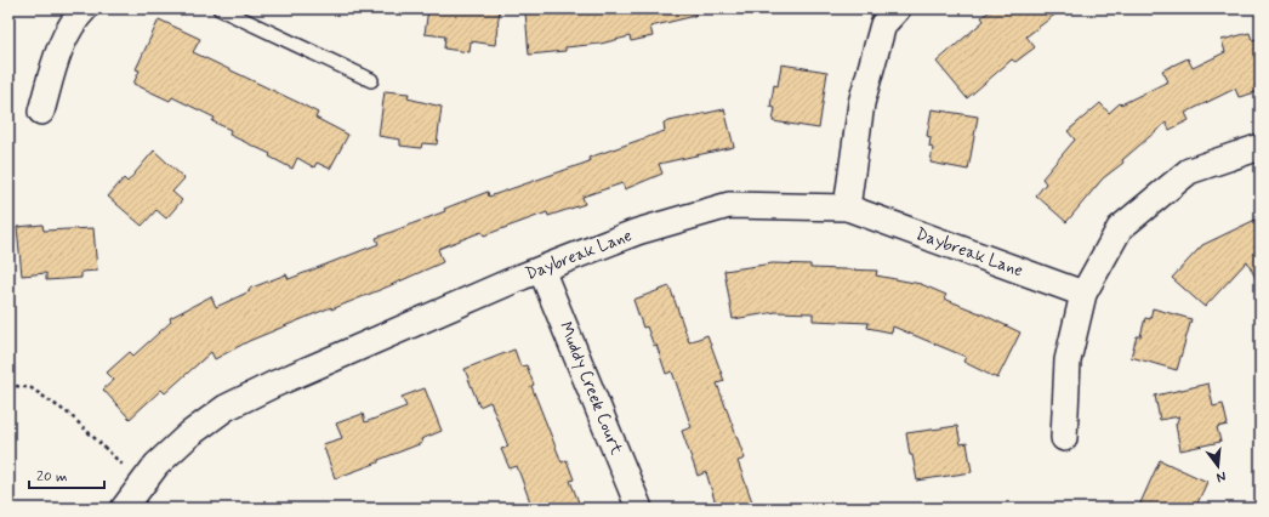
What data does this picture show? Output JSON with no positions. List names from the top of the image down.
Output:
{
  "streets": {
    "street": ["Daybreak Lane", "Muddy Creek Court"]
  },
  "crossings": [
    ["Daybreak Lane", "Muddy Creek Court"]
  ],
  "scale_bar": "20 m",
  "north": "bottom"
}
